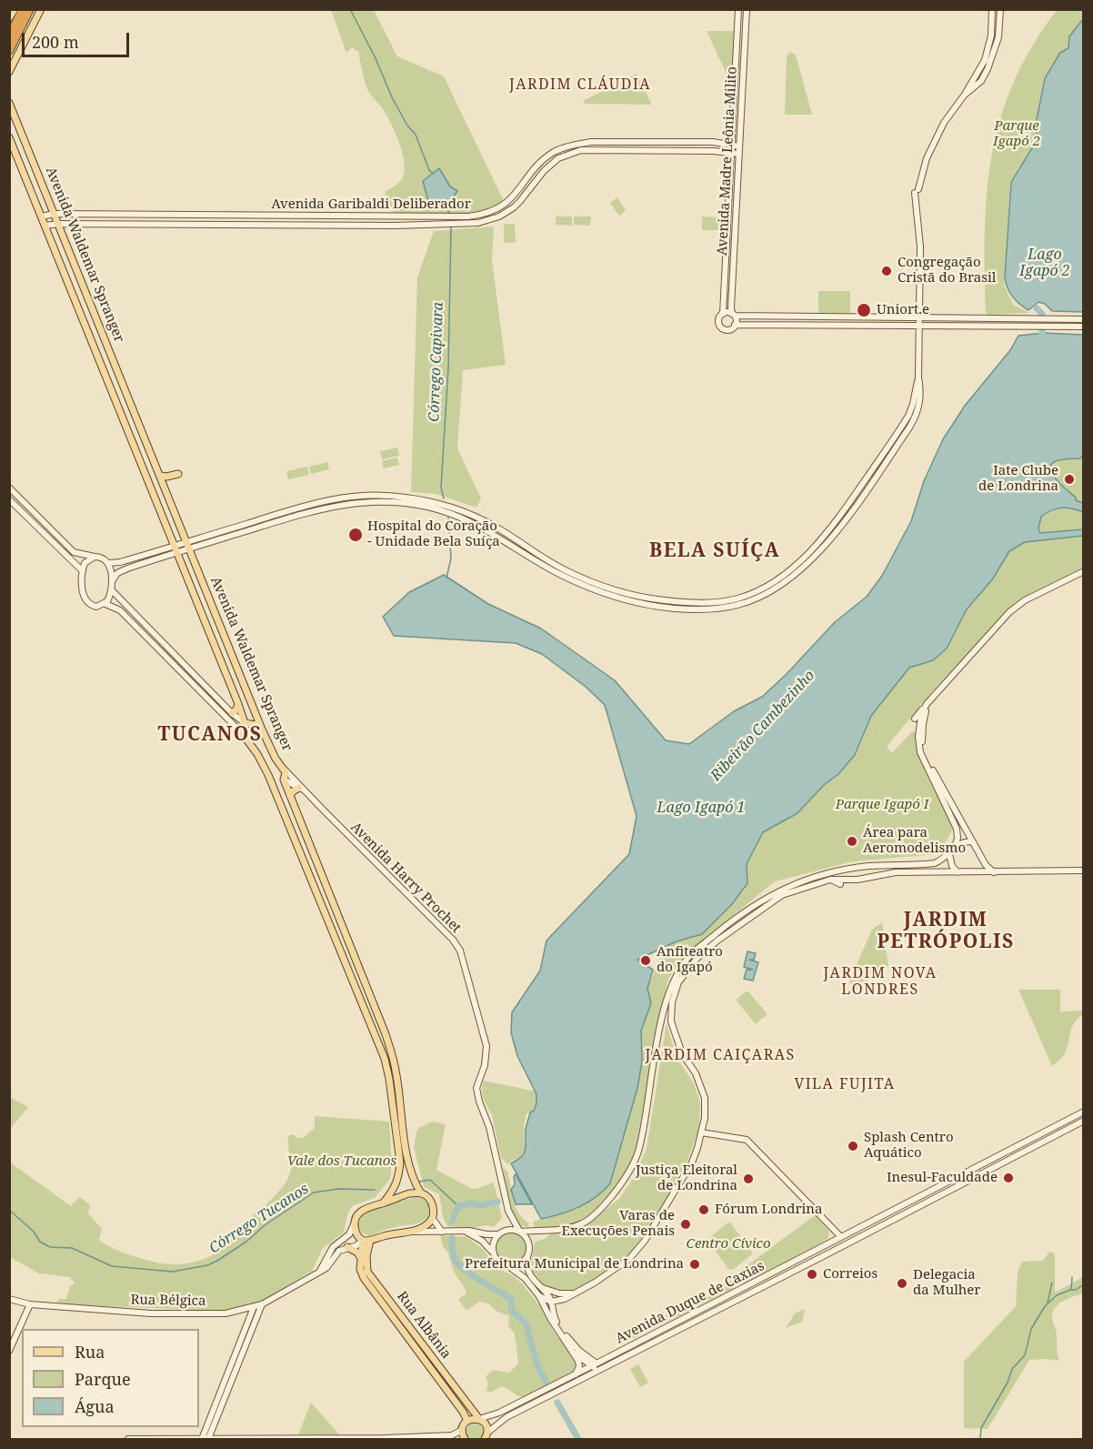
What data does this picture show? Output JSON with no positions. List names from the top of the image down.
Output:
{
  "streets": {
    "main road": ["Avenida Waldemar Spranger", "Rua Bélgica", "Rua Albânia"],
    "street": [
      "Avenida Madre Leônia Milito",
      "Avenida Garibaldi Deliberador",
      "Avenida Harry Prochet",
      "Avenida Duque de Caxias"
    ]
  },
  "crossings": [
    ["Avenida Madre Leônia Milito", "Avenida Garibaldi Deliberador"],
    ["Avenida Garibaldi Deliberador", "Avenida Waldemar Spranger"],
    ["Avenida Waldemar Spranger", "Avenida Harry Prochet"],
    ["Rua Bélgica", "Rua Albânia"],
    ["Avenida Duque de Caxias", "Rua Albânia"]
  ],
  "districts": [
    "JARDIM CLÁUDIA",
    "BELA SUÍÇA",
    "TUCANOS",
    "JARDIM PETRÓPOLIS",
    "JARDIM NOVA LONDRES",
    "JARDIM CAIÇARAS",
    "VILA FUJITA"
  ],
  "water": [
    "Lago Igapó 2",
    "Córrego Capivara",
    "Ribeirão Cambezinho",
    "Lago Igapó 1",
    "Córrego Tucanos"
  ],
  "parks": [
    "Parque Igapó 2",
    "Parque Igapó I",
    "Vale dos Tucanos",
    "Centro Cívico"
  ],
  "places": [
    "Congregação Cristã do Brasil",
    "Uniort.e",
    "Iate Clube de Londrina",
    "Hospital do Coração - Unidade Bela Suíça",
    "Área para Aeromodelismo",
    "Anfiteatro do Igapó",
    "Splash Centro Aquático",
    "Inesul-Faculdade",
    "Justiça Eleitoral de Londrina",
    "Fórum Londrina",
    "Varas de Execuções Penais",
    "Prefeitura Municipal de Londrina",
    "Correios",
    "Delegacia da Mulher"
  ],
  "legend": ["Rua", "Parque", "Água"],
  "scale_bar": "200 m"
}
